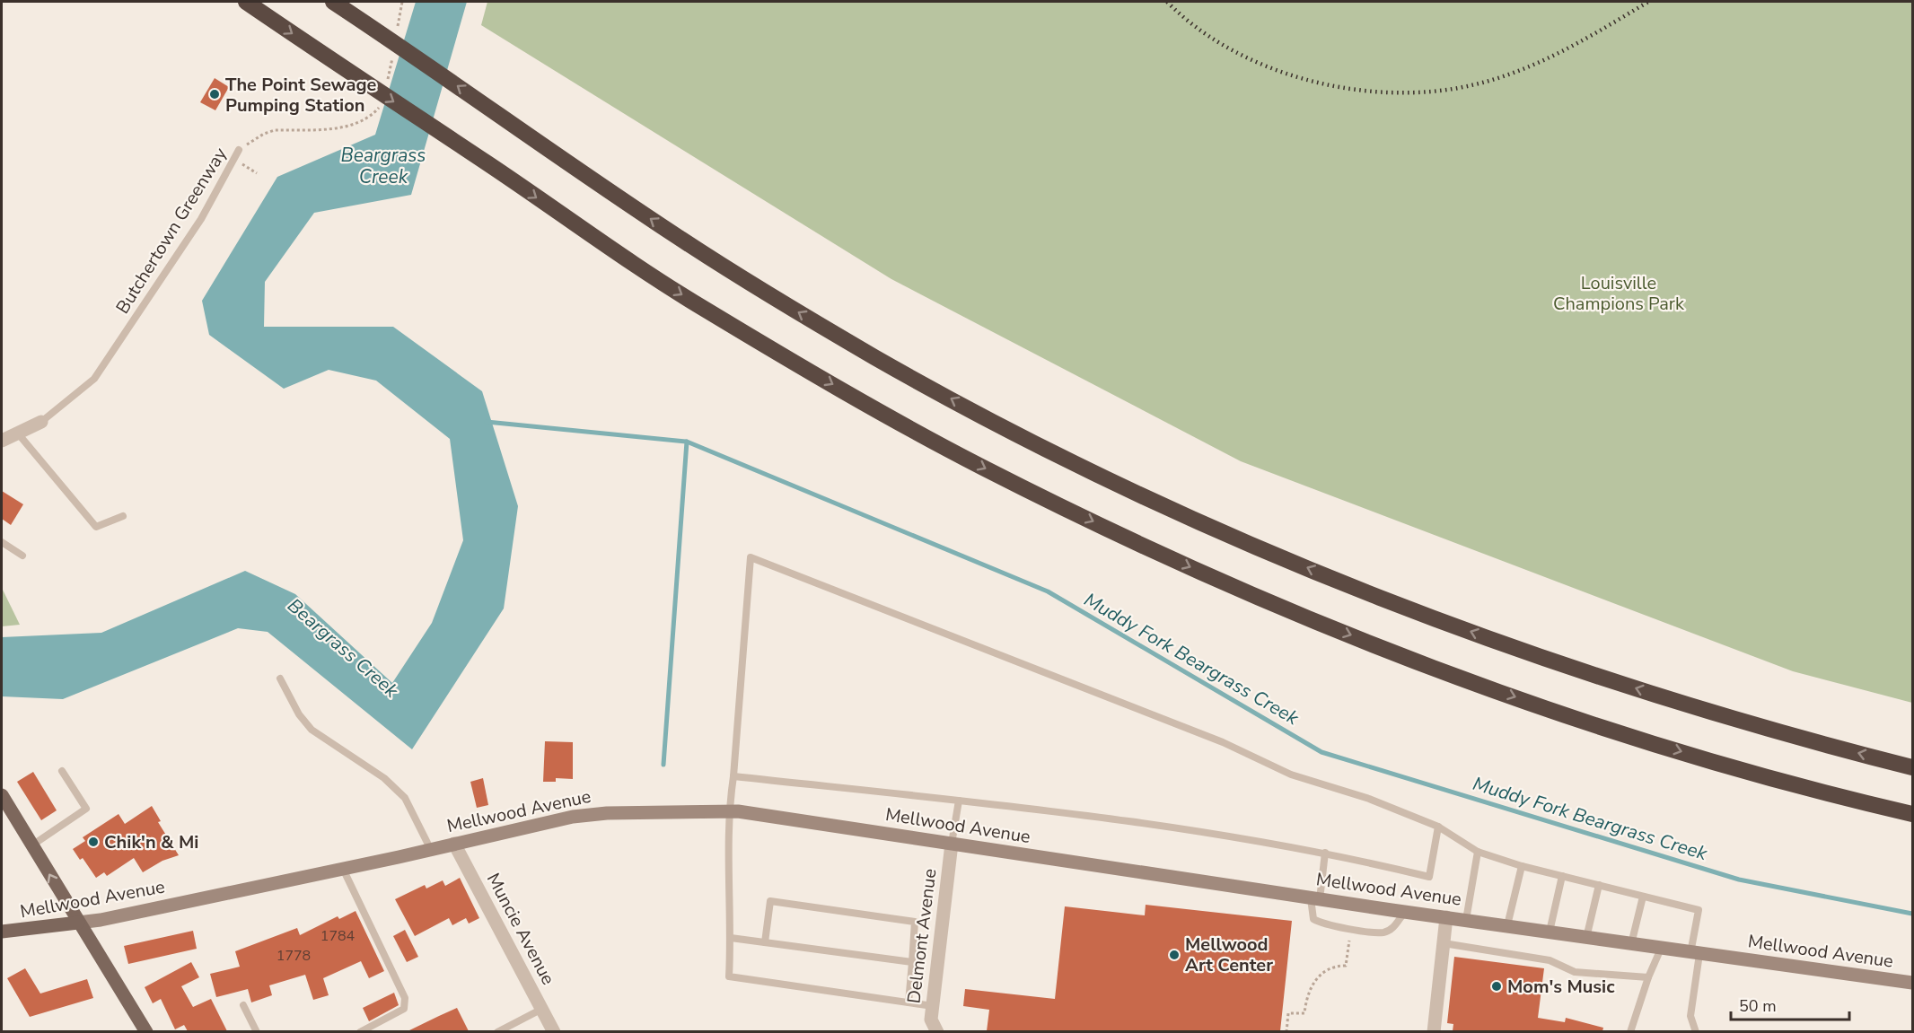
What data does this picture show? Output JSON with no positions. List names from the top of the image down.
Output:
{
  "streets": {
    "main road": ["Mellwood Avenue"],
    "street": ["Muncie Avenue", "Delmont Avenue"],
    "lane": ["Butchertown Greenway"]
  },
  "crossings": [
    ["Mellwood Avenue", "Muncie Avenue"],
    ["Mellwood Avenue", "Delmont Avenue"]
  ],
  "water": ["Beargrass Creek", "Muddy Fork Beargrass Creek"],
  "parks": ["Louisville Champions Park"],
  "places": [
    "The Point Sewage Pumping Station",
    "Chik'n & Mi",
    "Mellwood Art Center",
    "Mom's Music"
  ],
  "house_numbers": ["1784", "1778"],
  "scale_bar": "50 m"
}
